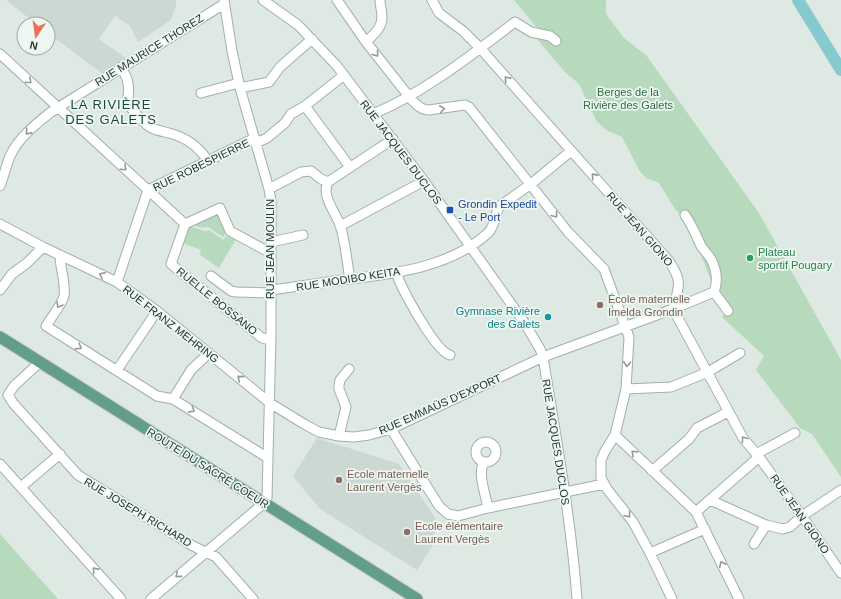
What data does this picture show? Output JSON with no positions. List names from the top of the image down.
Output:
{
  "streets": {
    "main road": ["ROUTE DU SACRÉ COEUR"],
    "street": [
      "RUE MAURICE THOREZ",
      "RUE JACQUES DUCLOS",
      "RUE ROBESPIERRE",
      "RUE JEAN GIONO",
      "RUE JEAN MOULIN",
      "RUE MODIBO KEITA",
      "RUELLE BOSSANO",
      "RUE FRANZ MEHRING",
      "RUE EMMAÜS D'EXPORT",
      "RUE JOSEPH RICHARD"
    ]
  },
  "crossings": [
    ["RUE MAURICE THOREZ", "RUE JEAN MOULIN"],
    ["RUE JACQUES DUCLOS", "RUE ROBESPIERRE"],
    ["RUE JACQUES DUCLOS", "RUE MODIBO KEITA"],
    ["RUE JACQUES DUCLOS", "RUE EMMAÜS D'EXPORT"],
    ["RUE ROBESPIERRE", "RUE JEAN MOULIN"],
    ["RUE ROBESPIERRE", "RUE FRANZ MEHRING"],
    ["RUE JEAN GIONO", "RUE MODIBO KEITA"],
    ["RUE JEAN GIONO", "RUE EMMAÜS D'EXPORT"],
    ["RUE JEAN MOULIN", "RUE MODIBO KEITA"],
    ["RUE JEAN MOULIN", "RUELLE BOSSANO"],
    ["RUE JEAN MOULIN", "RUE FRANZ MEHRING"],
    ["RUE JEAN MOULIN", "RUE EMMAÜS D'EXPORT"],
    ["RUE JEAN MOULIN", "ROUTE DU SACRÉ COEUR"],
    ["RUE FRANZ MEHRING", "RUE EMMAÜS D'EXPORT"],
    ["ROUTE DU SACRÉ COEUR", "RUE JOSEPH RICHARD"]
  ],
  "districts": ["LA RIVIÈRE DES GALETS"],
  "parks": ["Berges de la Rivière des Galets"],
  "places": {
    "transit": ["Grondin Expedit - Le Port"],
    "other": [
      "Plateau sportif Pougary",
      "École maternelle Imelda Grondin",
      "Gymnase Rivière des Galets",
      "Ecole maternelle Laurent Vergès",
      "Ecole élémentaire Laurent Vergès"
    ]
  },
  "north": "bottom"
}
